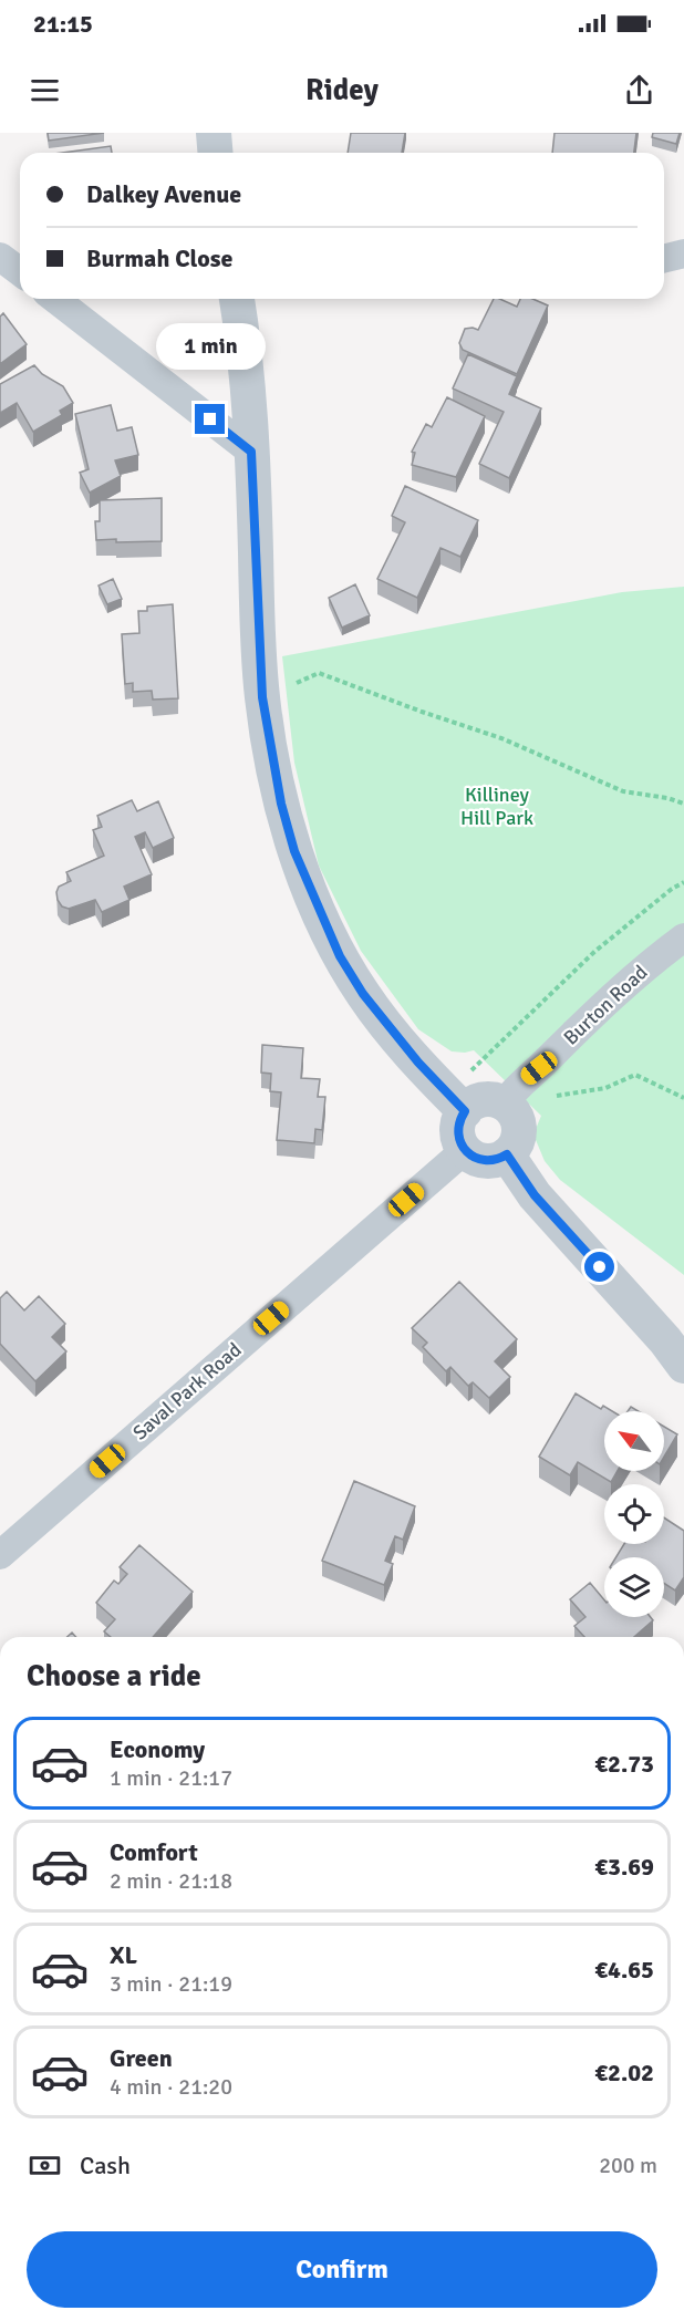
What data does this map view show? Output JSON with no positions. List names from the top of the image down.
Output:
{
  "streets": {
    "street": ["Burton Road", "Saval Park Road"]
  },
  "crossings": [
    ["Burton Road", "Saval Park Road"]
  ],
  "parks": ["Killiney Hill Park"],
  "north": "top left",
  "page": {
    "status": "21:15",
    "header": "Ridey",
    "banner": ["Dalkey Avenue", "Burmah Close"],
    "bubble": "1 min",
    "heading": "Choose a ride",
    "list": [
      {
        "name": "Economy",
        "note": "1 min · 21:17",
        "value": "€2.73"
      },
      {
        "name": "Comfort",
        "note": "2 min · 21:18",
        "value": "€3.69"
      },
      {
        "name": "XL",
        "note": "3 min · 21:19",
        "value": "€4.65"
      },
      {
        "name": "Green",
        "note": "4 min · 21:20",
        "value": "€2.02"
      }
    ],
    "pay": ["Cash", "200 m"],
    "buttons": "Confirm"
  }
}
